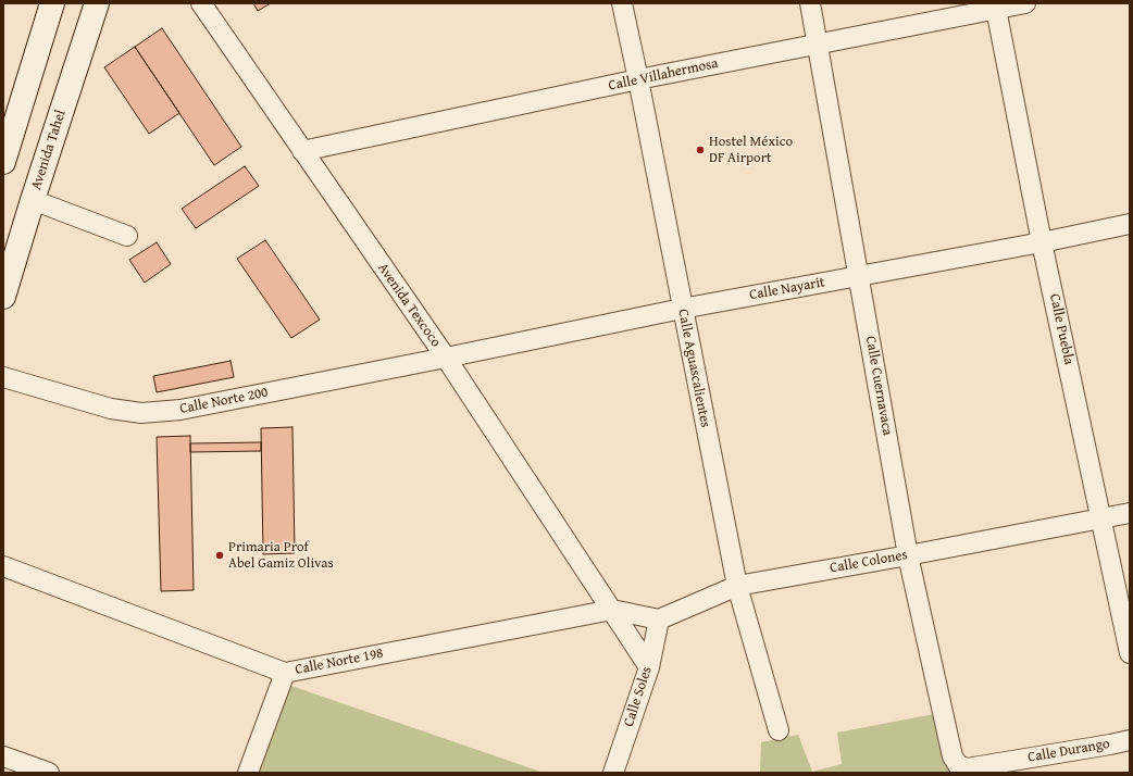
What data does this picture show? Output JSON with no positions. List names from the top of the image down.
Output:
{
  "streets": {
    "street": [
      "Calle Villahermosa",
      "Avenida Tahel",
      "Calle Nayarit",
      "Avenida Texcoco",
      "Calle Puebla",
      "Calle Aguascalientes",
      "Calle Cuernavaca",
      "Calle Norte 200",
      "Calle Colones",
      "Calle Norte 198",
      "Calle Soles",
      "Calle Durango"
    ]
  },
  "crossings": [
    ["Calle Villahermosa", "Avenida Texcoco"],
    ["Calle Villahermosa", "Calle Puebla"],
    ["Calle Villahermosa", "Calle Aguascalientes"],
    ["Calle Villahermosa", "Calle Cuernavaca"],
    ["Calle Nayarit", "Avenida Texcoco"],
    ["Calle Nayarit", "Calle Puebla"],
    ["Calle Nayarit", "Calle Aguascalientes"],
    ["Calle Nayarit", "Calle Cuernavaca"],
    ["Calle Nayarit", "Calle Norte 200"],
    ["Avenida Texcoco", "Calle Norte 200"],
    ["Avenida Texcoco", "Calle Norte 198"],
    ["Avenida Texcoco", "Calle Soles"],
    ["Calle Puebla", "Calle Colones"],
    ["Calle Aguascalientes", "Calle Colones"],
    ["Calle Cuernavaca", "Calle Colones"],
    ["Calle Cuernavaca", "Calle Durango"],
    ["Calle Colones", "Calle Soles"]
  ],
  "places": ["Hostel México DF Airport", "Primaria Prof Abel Gamiz Olivas"]
}
